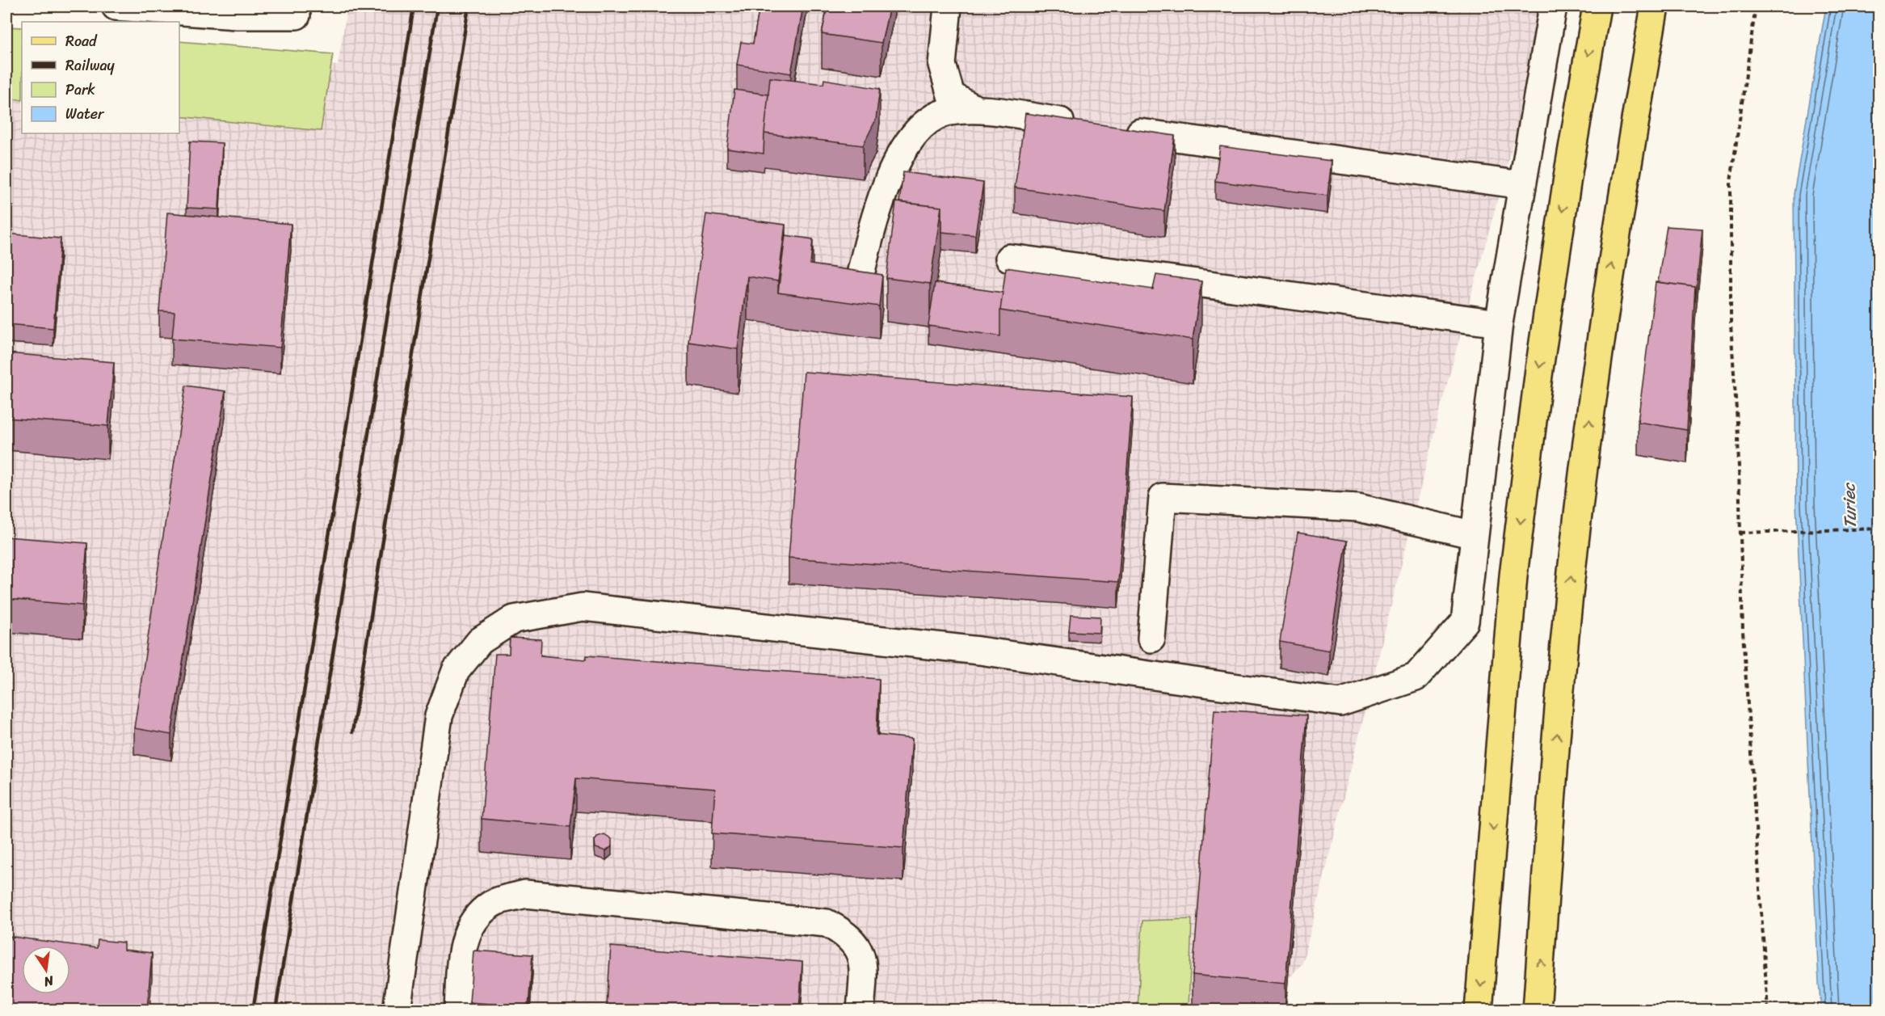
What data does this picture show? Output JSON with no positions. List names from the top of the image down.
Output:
{
  "water": ["Turiec"],
  "legend": [
    "Road",
    "Railway",
    "Park",
    "Water"
  ],
  "north": "bottom"
}
